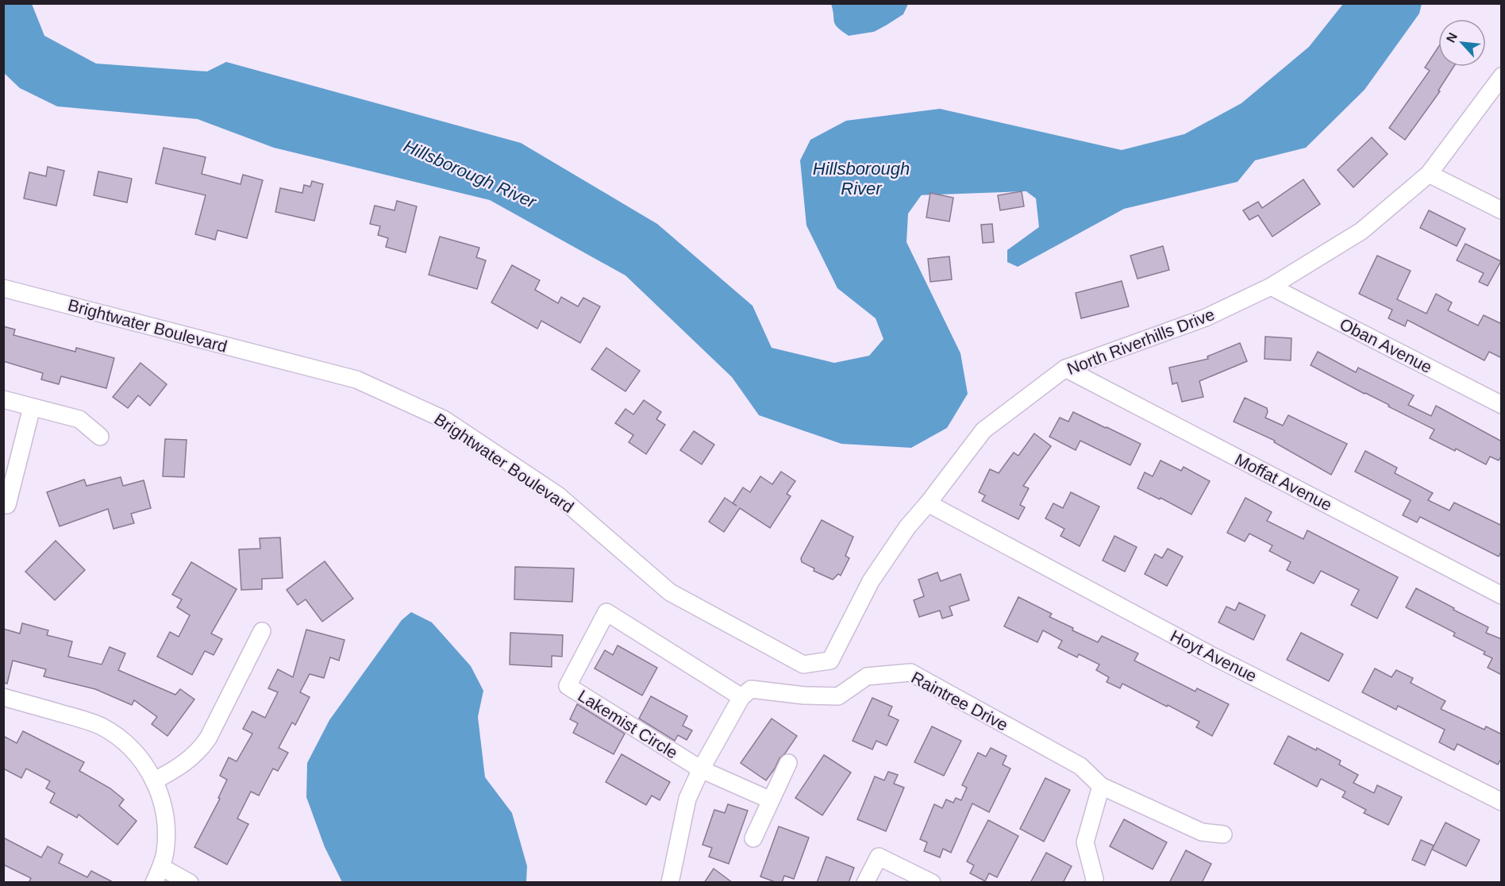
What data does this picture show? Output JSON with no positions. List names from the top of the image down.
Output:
{
  "streets": {
    "street": [
      "Brightwater Boulevard",
      "North Riverhills Drive",
      "Oban Avenue",
      "Moffat Avenue",
      "Hoyt Avenue",
      "Raintree Drive",
      "Lakemist Circle"
    ]
  },
  "crossings": [
    ["Brightwater Boulevard", "North Riverhills Drive"],
    ["North Riverhills Drive", "Oban Avenue"],
    ["North Riverhills Drive", "Moffat Avenue"],
    ["North Riverhills Drive", "Hoyt Avenue"],
    ["Raintree Drive", "Lakemist Circle"]
  ],
  "water": ["Hillsborough River"],
  "north": "top left"
}
